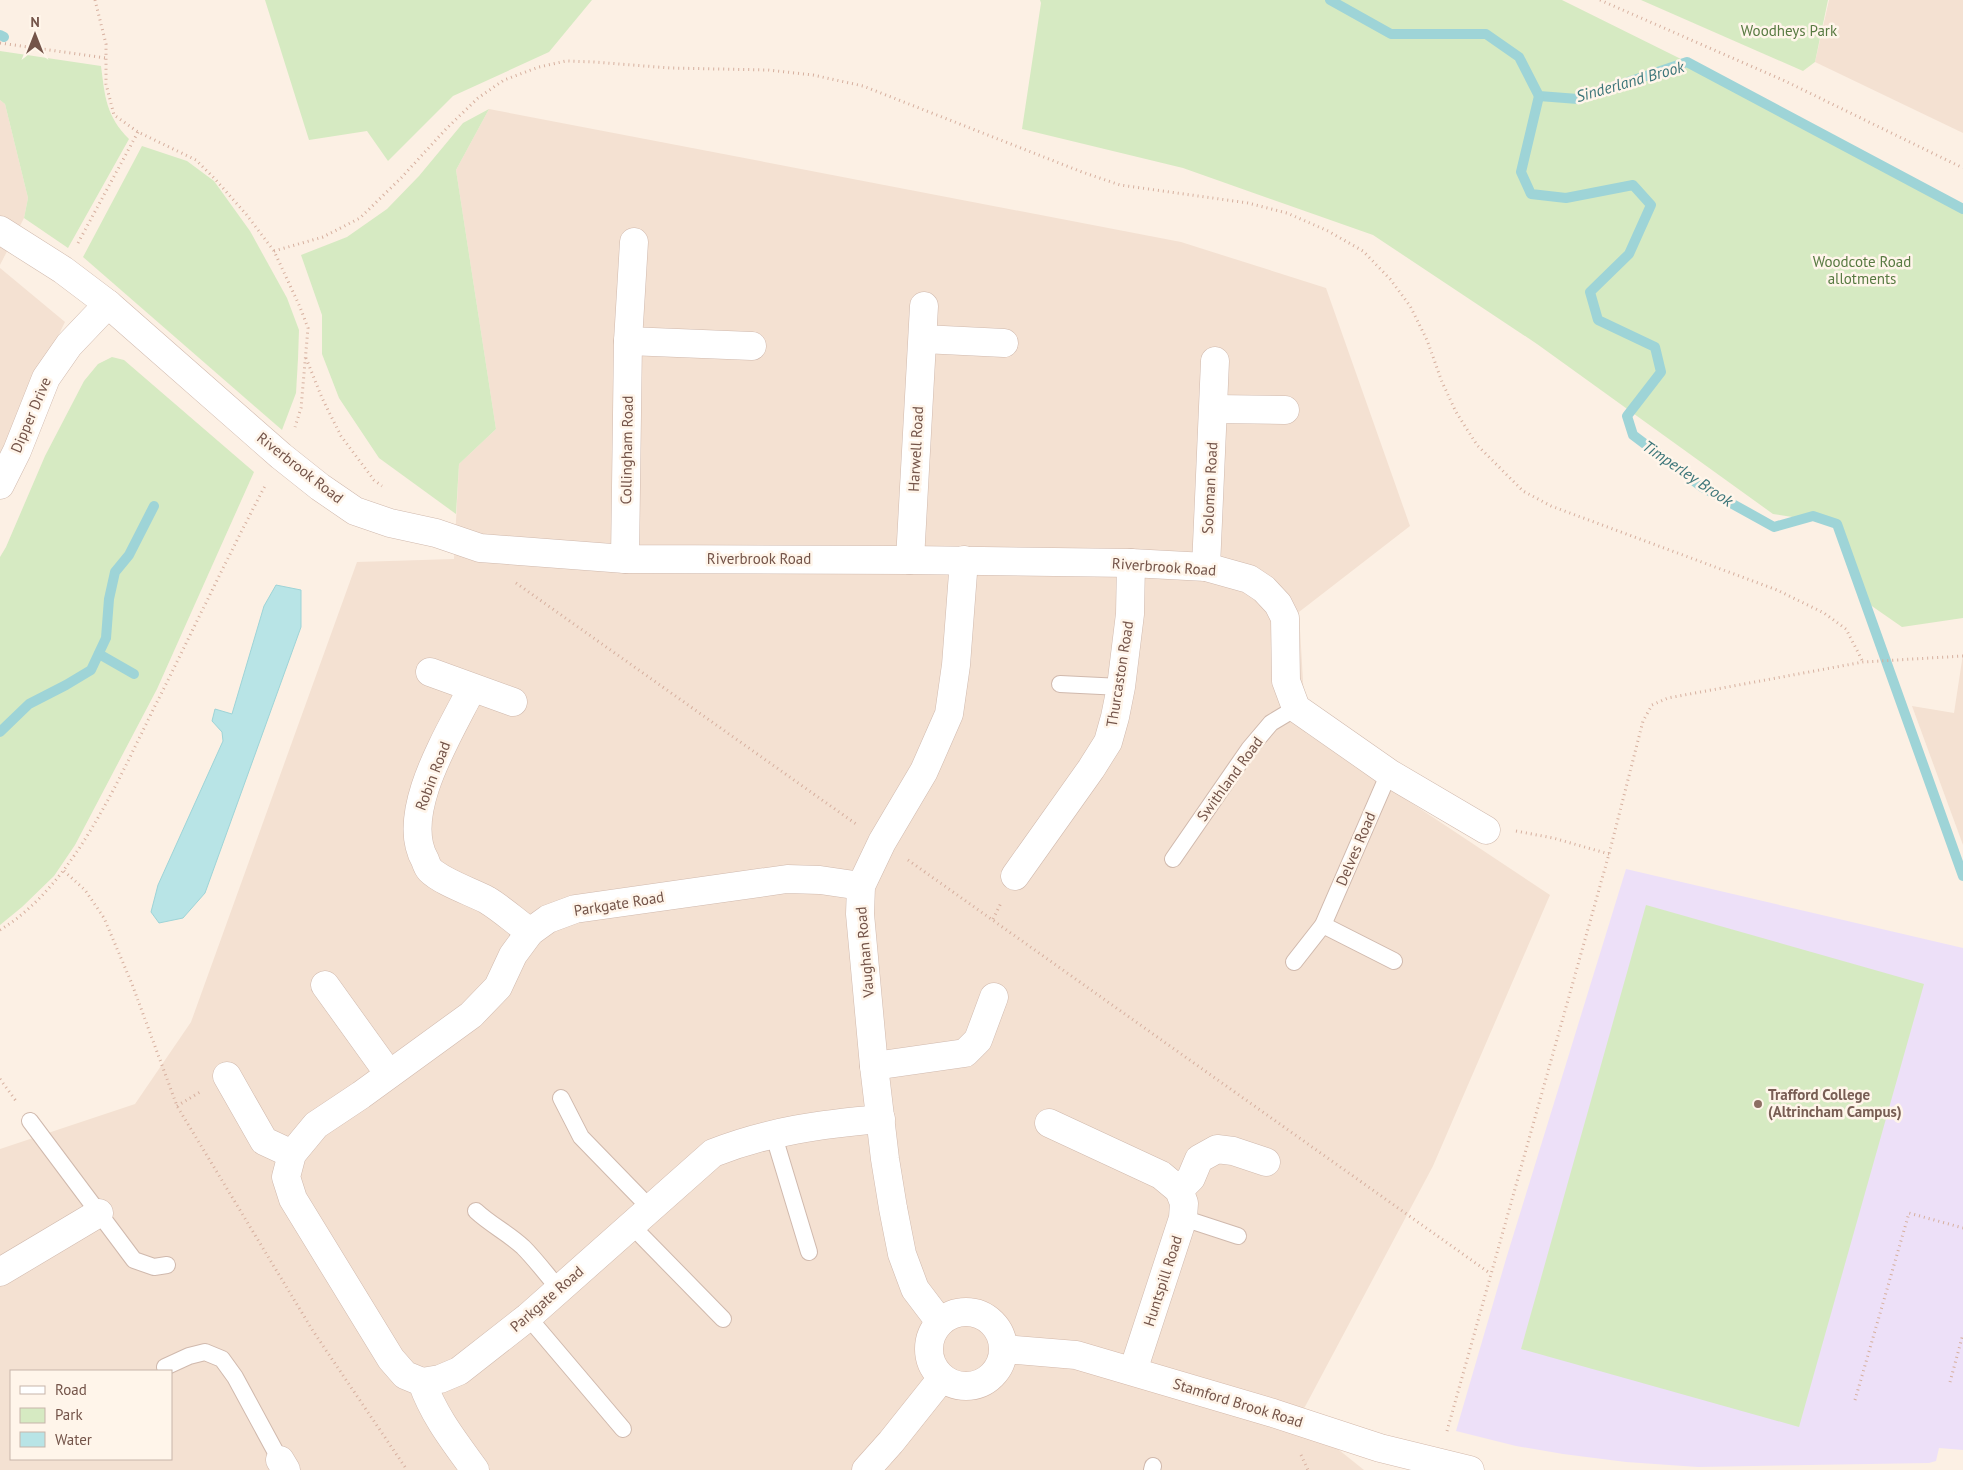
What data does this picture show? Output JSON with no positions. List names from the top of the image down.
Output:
{
  "streets": {
    "street": [
      "Dipper Drive",
      "Harwell Road",
      "Collingham Road",
      "Riverbrook Road",
      "Soloman Road",
      "Thurcaston Road",
      "Robin Road",
      "Parkgate Road",
      "Vaughan Road",
      "Huntspill Road",
      "Stamford Brook Road"
    ],
    "lane": ["Swithland Road", "Delves Road"]
  },
  "crossings": [
    ["Dipper Drive", "Riverbrook Road"],
    ["Harwell Road", "Riverbrook Road"],
    ["Collingham Road", "Riverbrook Road"],
    ["Riverbrook Road", "Soloman Road"],
    ["Riverbrook Road", "Thurcaston Road"],
    ["Riverbrook Road", "Swithland Road"],
    ["Riverbrook Road", "Vaughan Road"],
    ["Robin Road", "Parkgate Road"],
    ["Parkgate Road", "Vaughan Road"],
    ["Vaughan Road", "Stamford Brook Road"],
    ["Huntspill Road", "Stamford Brook Road"]
  ],
  "water": ["Sinderland Brook", "Timperley Brook"],
  "parks": ["Woodheys Park", "Woodcote Road allotments"],
  "places": ["Trafford College (Altrincham Campus)"],
  "legend": ["Road", "Park", "Water"],
  "north": "top"
}
